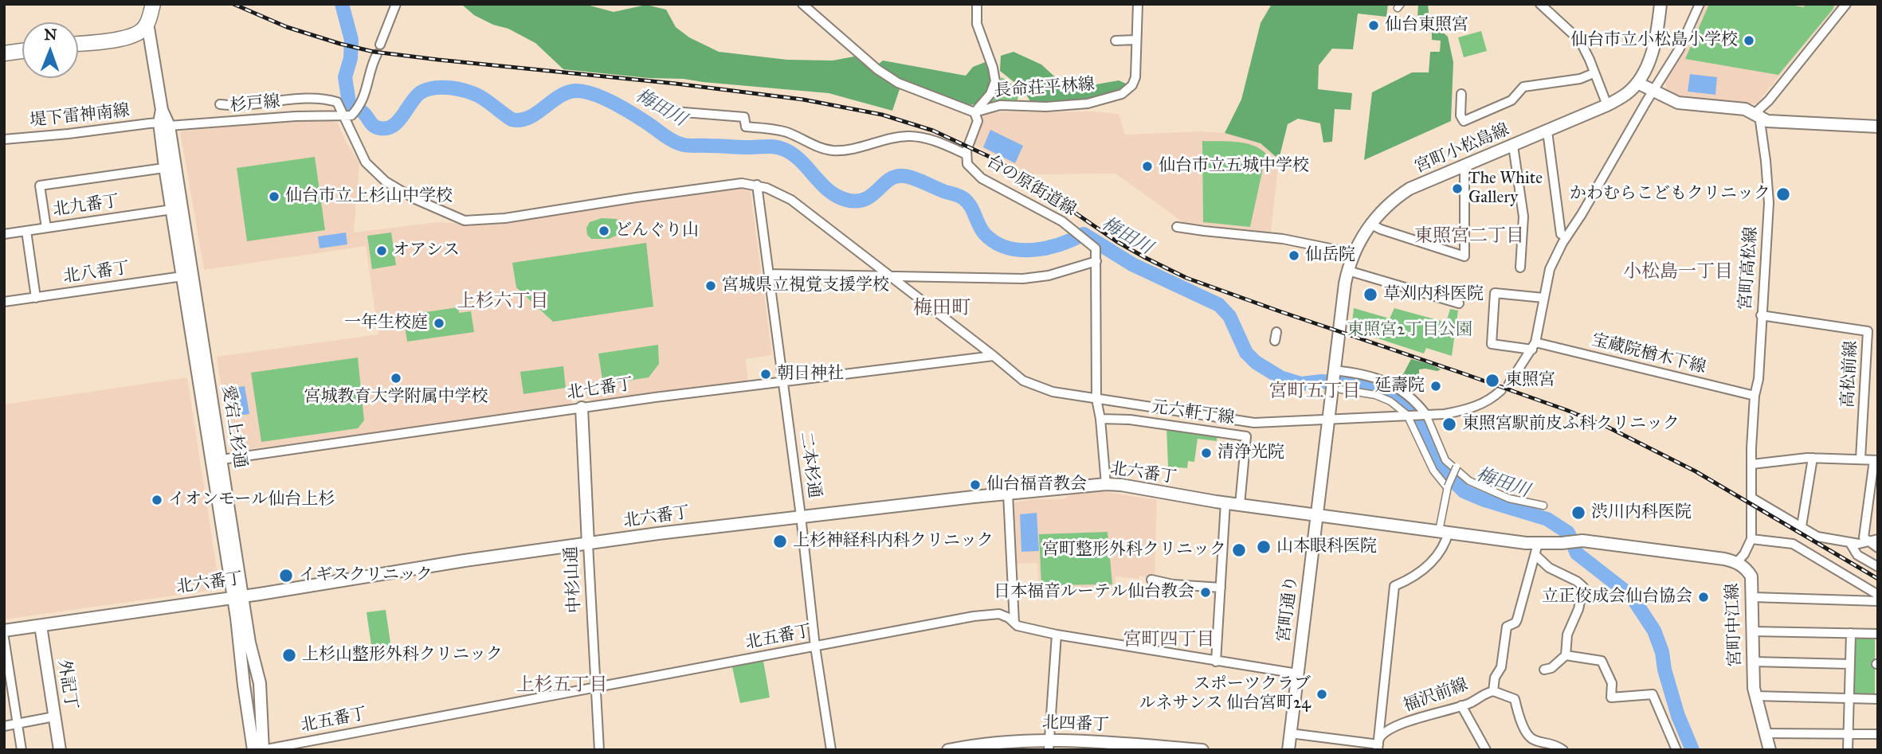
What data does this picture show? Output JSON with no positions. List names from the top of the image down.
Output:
{
  "streets": {
    "street": [
      "長命荘平林線",
      "杉戸線",
      "堤下雷神南線",
      "宮町小松島線",
      "台の原街道線",
      "北九番丁",
      "宮町高松線",
      "北八番丁",
      "宝蔵院楢木下線",
      "高松前線",
      "北七番丁",
      "元六軒丁線",
      "愛宕上杉通",
      "二本杉通",
      "北六番丁",
      "中杉山通",
      "宮町通り",
      "宮町中江線",
      "北五番丁",
      "外記丁",
      "福沢前線",
      "北四番丁"
    ]
  },
  "crossings": [
    ["長命荘平林線", "台の原街道線"],
    ["杉戸線", "堤下雷神南線"],
    ["杉戸線", "愛宕上杉通"],
    ["堤下雷神南線", "愛宕上杉通"],
    ["宮町小松島線", "宮町通り"],
    ["台の原街道線", "元六軒丁線"],
    ["台の原街道線", "北六番丁"],
    ["北九番丁", "愛宕上杉通"],
    ["宮町高松線", "宝蔵院楢木下線"],
    ["宮町高松線", "高松前線"],
    ["北八番丁", "愛宕上杉通"],
    ["北七番丁", "愛宕上杉通"],
    ["北七番丁", "二本杉通"],
    ["北七番丁", "中杉山通"],
    ["元六軒丁線", "北六番丁"],
    ["愛宕上杉通", "北六番丁"],
    ["愛宕上杉通", "北五番丁"],
    ["二本杉通", "北六番丁"],
    ["二本杉通", "北五番丁"],
    ["北六番丁", "中杉山通"],
    ["北六番丁", "宮町通り"],
    ["北六番丁", "外記丁"],
    ["中杉山通", "北五番丁"],
    ["宮町通り", "北五番丁"],
    ["宮町中江線", "福沢前線"]
  ],
  "districts": [
    "東照宮二丁目",
    "小松島一丁目",
    "上杉六丁目",
    "梅田町",
    "宮町五丁目",
    "宮町四丁目",
    "上杉五丁目"
  ],
  "water": ["梅田川"],
  "parks": ["東照宮2丁目公園"],
  "places": [
    "仙台東照宮",
    "仙台市立小松島小学校",
    "仙台市立五城中学校",
    "The White Gallery",
    "かわむらこどもクリニック",
    "仙台市立上杉山中学校",
    "どんぐり山",
    "オアシス",
    "仙岳院",
    "宮城県立視覚支援学校",
    "草刈内科医院",
    "一年生校庭",
    "朝日神社",
    "宮城教育大学附属中学校",
    "東照宮",
    "延壽院",
    "東照宮駅前皮ふ科クリニック",
    "清浄光院",
    "仙台福音教会",
    "イオンモール仙台上杉",
    "渋川内科医院",
    "上杉神経科内科クリニック",
    "山本眼科医院",
    "宮町整形外科クリニック",
    "イギスクリニック",
    "日本福音ルーテル仙台教会",
    "立正佼成会仙台協会",
    "上杉山整形外科クリニック",
    "スポーツクラブ ルネサンス 仙台宮町24"
  ],
  "north": "top"
}
